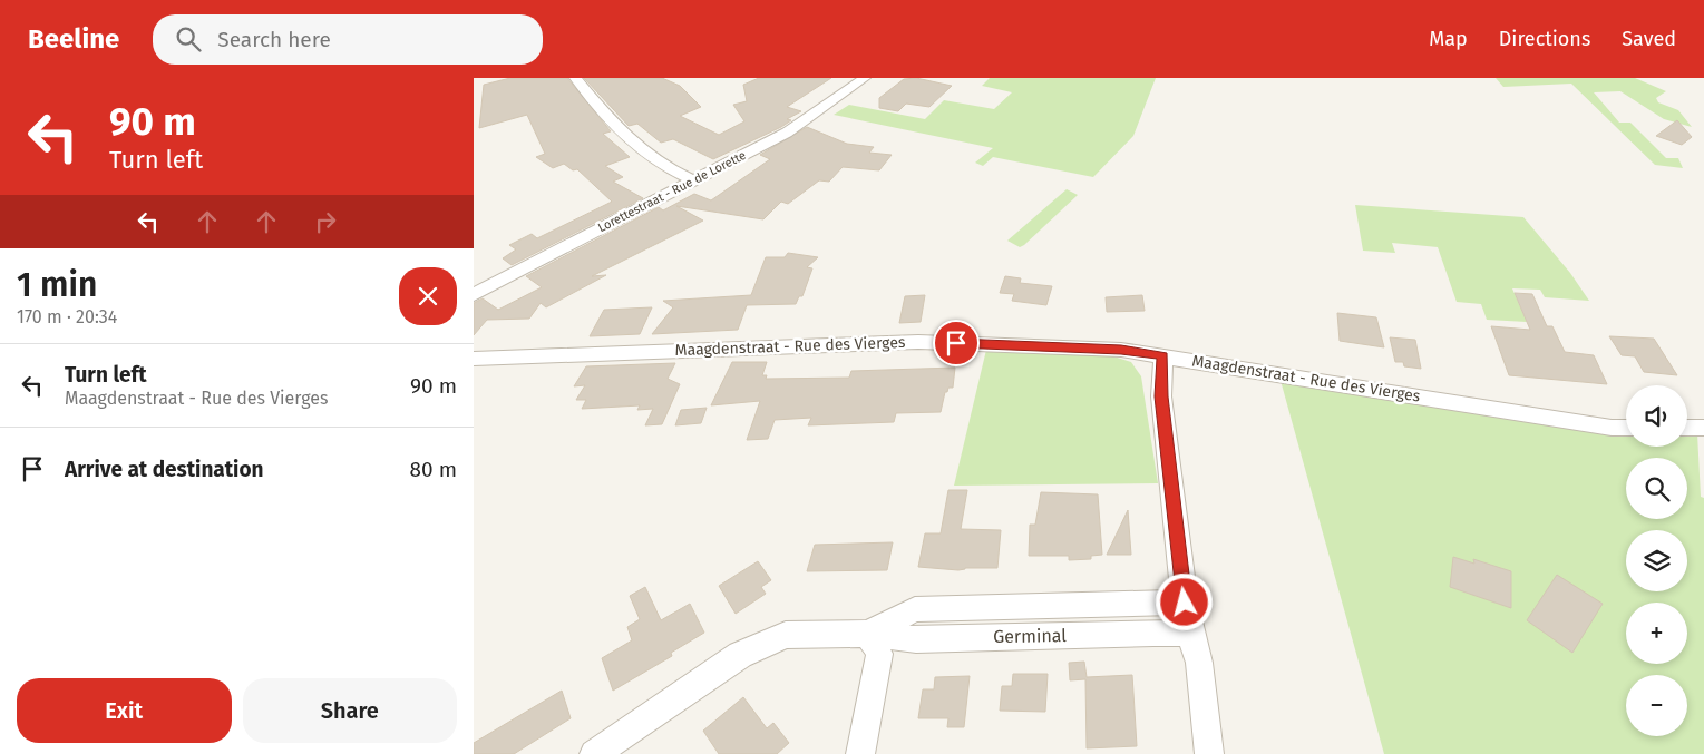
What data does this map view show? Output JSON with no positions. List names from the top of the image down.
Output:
{
  "streets": {
    "street": ["Lorettestraat - Rue de Lorette", "Maagdenstraat - Rue des Vierges", "Germinal"]
  },
  "page": {
    "header": "Beeline",
    "search": "Search here",
    "nav": ["Map", "Directions", "Saved"],
    "turn": ["90 m", "Turn left"],
    "heading": ["1 min", "170 m · 20:34"],
    "list": [
      {
        "name": "Turn left",
        "note": "Maagdenstraat - Rue des Vierges",
        "value": "90 m"
      },
      {
        "name": "Arrive at destination",
        "value": "80 m"
      }
    ],
    "map_buttons": ["+", "−"],
    "buttons": ["Exit", "Share"]
  }
}
